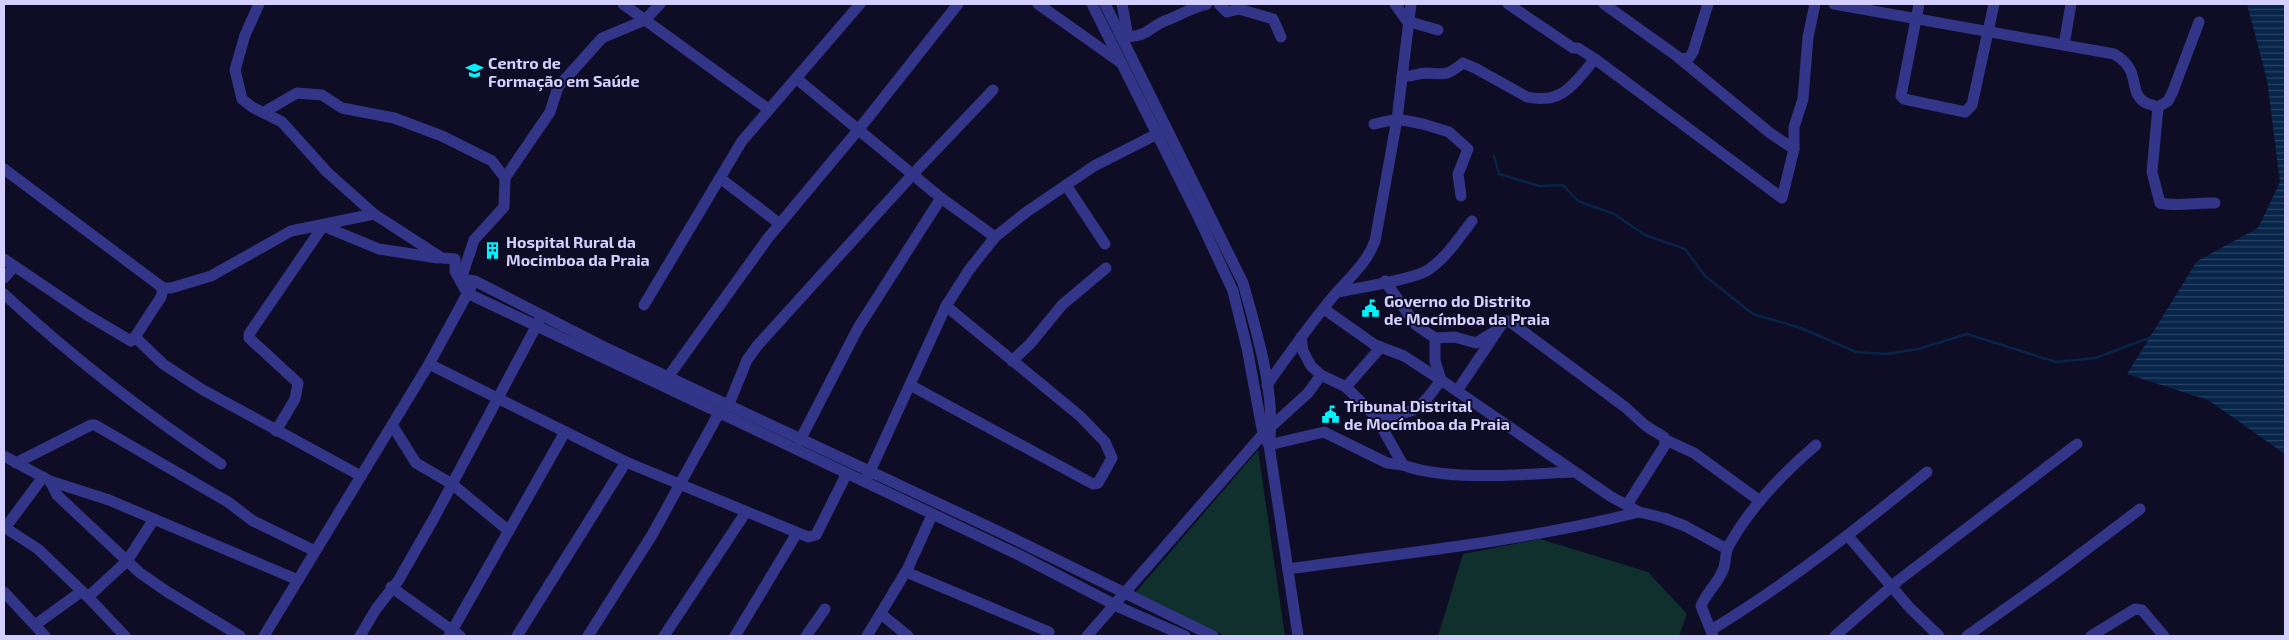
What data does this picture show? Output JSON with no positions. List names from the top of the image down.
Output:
{
  "places": {
    "school or university": ["Centro de Formação em Saúde"],
    "building": ["Hospital Rural da Mocimboa da Praia"],
    "public building": ["Governo do Distrito de Mocímboa da Praia", "Tribunal Distrital de Mocímboa da Praia"]
  }
}
